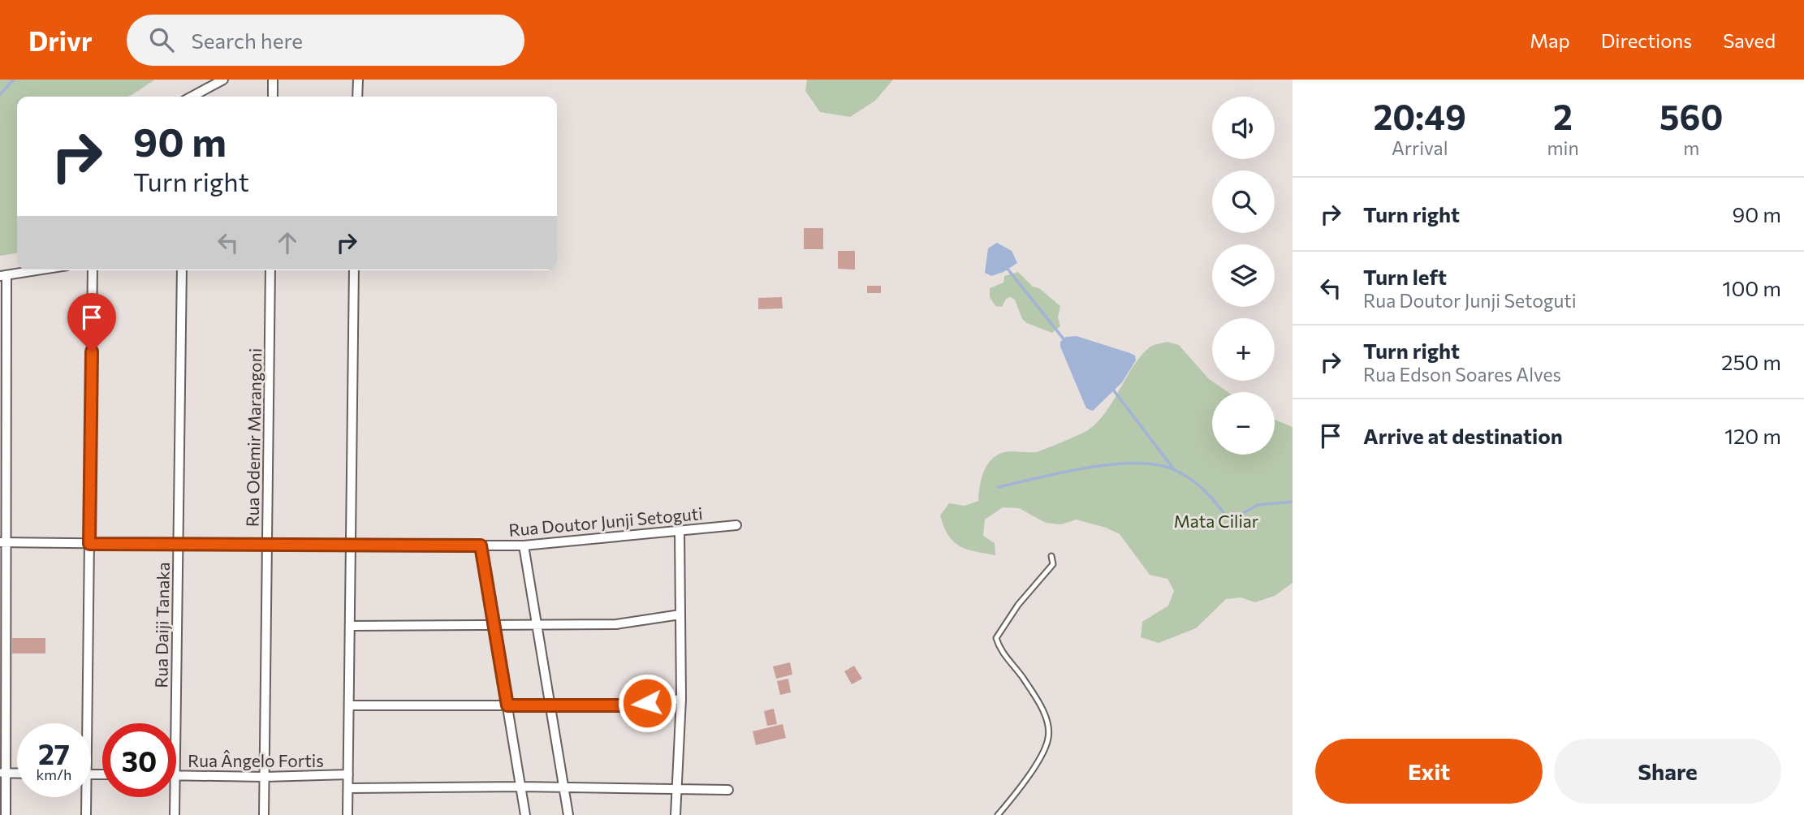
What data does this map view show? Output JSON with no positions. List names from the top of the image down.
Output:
{
  "streets": {
    "street": [
      "Rua Odemir Marangoni",
      "Rua Doutor Junji Setoguti",
      "Rua Daiji Tanaka",
      "Rua Ângelo Fortis"
    ]
  },
  "crossings": [
    ["Rua Odemir Marangoni", "Rua Doutor Junji Setoguti"],
    ["Rua Odemir Marangoni", "Rua Ângelo Fortis"],
    ["Rua Doutor Junji Setoguti", "Rua Daiji Tanaka"]
  ],
  "parks": ["Mata Ciliar"],
  "page": {
    "header": "Drivr",
    "search": "Search here",
    "nav": ["Map", "Directions", "Saved"],
    "eta": [
      "20:49",
      "Arrival",
      "2",
      "min",
      "560",
      "m"
    ],
    "map_buttons": ["+", "−"],
    "turn": ["90 m", "Turn right"],
    "list": [
      {
        "name": "Turn right",
        "value": "90 m"
      },
      {
        "name": "Turn left",
        "note": "Rua Doutor Junji Setoguti",
        "value": "100 m"
      },
      {
        "name": "Turn right",
        "note": "Rua Edson Soares Alves",
        "value": "250 m"
      },
      {
        "name": "Arrive at destination",
        "value": "120 m"
      }
    ],
    "speed": "27 km/h",
    "limit": "30",
    "buttons": ["Exit", "Share"]
  }
}
